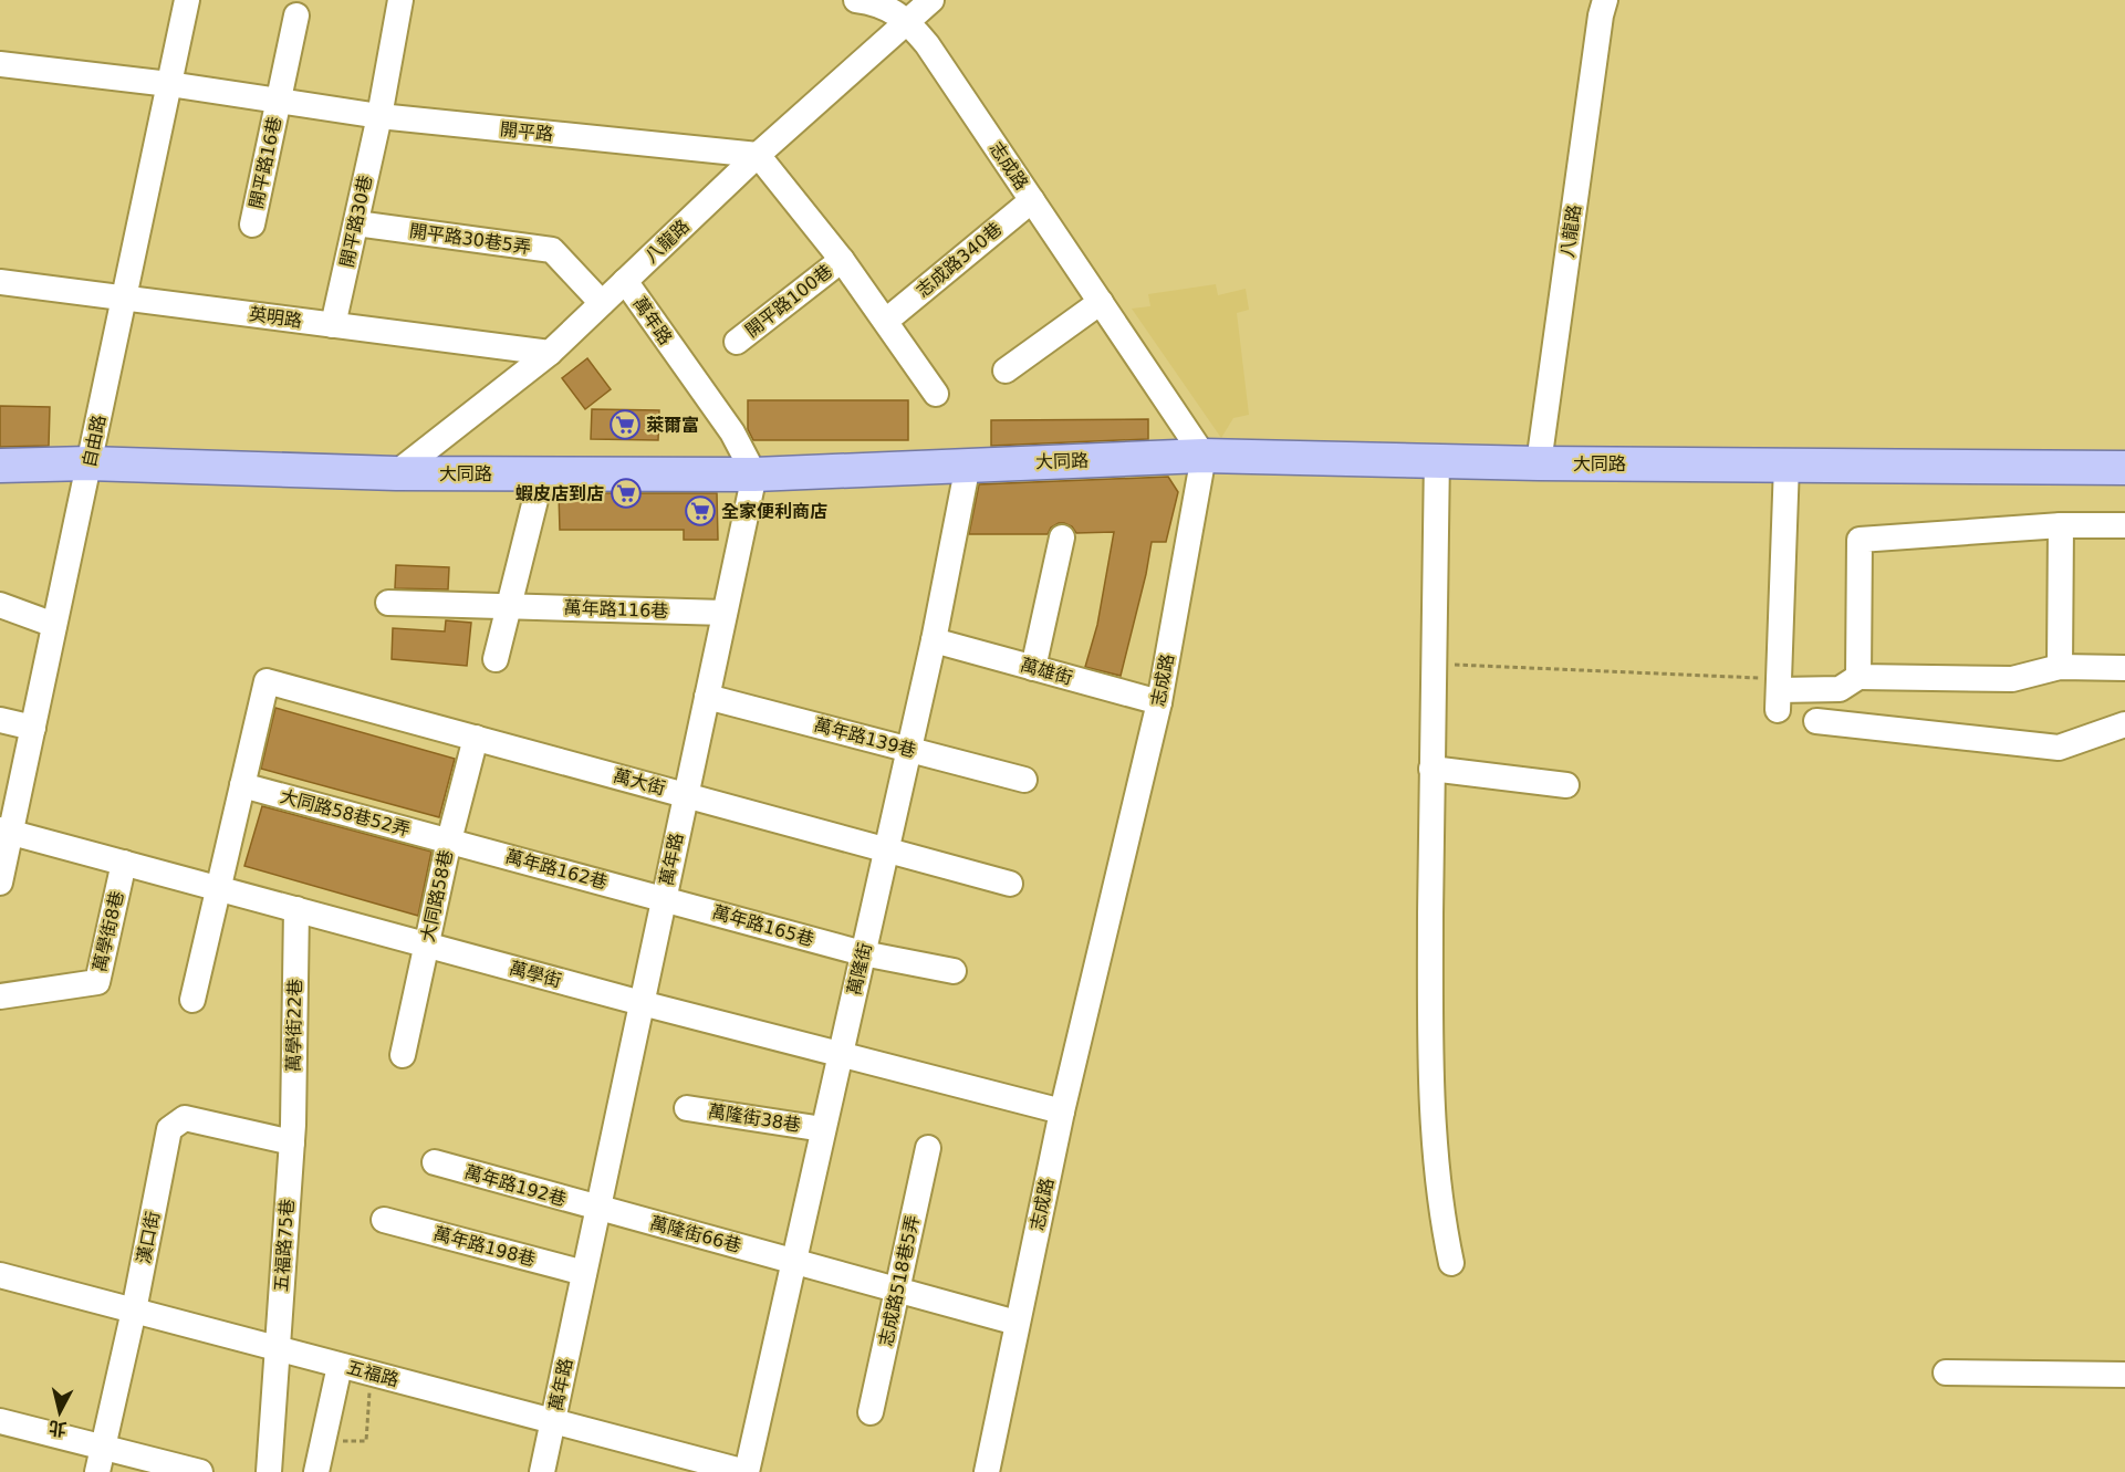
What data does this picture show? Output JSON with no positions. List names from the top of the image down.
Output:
{
  "streets": {
    "main road": ["大同路"],
    "street": [
      "開平路",
      "開平路16巷",
      "志成路",
      "開平路30巷",
      "八龍路",
      "開平路30巷5弄",
      "志成路340巷",
      "開平路100巷",
      "英明路",
      "萬年路",
      "自由路",
      "萬年路116巷",
      "萬雄街",
      "萬年路139巷",
      "萬大街",
      "大同路58巷52弄",
      "萬年路162巷",
      "大同路58巷",
      "萬年路165巷",
      "萬學街8巷",
      "萬隆街",
      "萬學街",
      "萬學街22巷",
      "萬隆街38巷",
      "萬年路192巷",
      "萬隆街66巷",
      "漢口街",
      "五福路75巷",
      "萬年路198巷",
      "志成路518巷5弄",
      "五福路"
    ]
  },
  "crossings": [
    ["開平路", "開平路16巷"],
    ["開平路", "開平路30巷"],
    ["開平路", "八龍路"],
    ["開平路", "自由路"],
    ["志成路", "八龍路"],
    ["志成路", "志成路340巷"],
    ["志成路", "大同路"],
    ["志成路", "萬雄街"],
    ["志成路", "萬學街"],
    ["志成路", "萬隆街66巷"],
    ["開平路30巷", "開平路30巷5弄"],
    ["開平路30巷", "英明路"],
    ["八龍路", "開平路30巷5弄"],
    ["八龍路", "英明路"],
    ["八龍路", "萬年路"],
    ["八龍路", "大同路"],
    ["英明路", "自由路"],
    ["萬年路", "大同路"],
    ["萬年路", "萬年路116巷"],
    ["萬年路", "萬年路139巷"],
    ["萬年路", "萬大街"],
    ["萬年路", "萬年路162巷"],
    ["萬年路", "萬年路165巷"],
    ["萬年路", "萬學街"],
    ["萬年路", "萬年路192巷"],
    ["萬年路", "萬隆街66巷"],
    ["萬年路", "萬年路198巷"],
    ["萬年路", "五福路"],
    ["自由路", "大同路"],
    ["自由路", "萬學街"],
    ["大同路", "萬隆街"],
    ["萬雄街", "萬隆街"],
    ["萬年路139巷", "萬隆街"],
    ["萬大街", "大同路58巷52弄"],
    ["萬大街", "大同路58巷"],
    ["萬大街", "萬隆街"],
    ["大同路58巷52弄", "萬年路162巷"],
    ["大同路58巷52弄", "大同路58巷"],
    ["萬年路162巷", "大同路58巷"],
    ["萬年路162巷", "萬年路165巷"],
    ["大同路58巷", "萬學街"],
    ["萬年路165巷", "萬隆街"],
    ["萬學街8巷", "萬學街"],
    ["萬隆街", "萬學街"],
    ["萬隆街", "萬隆街38巷"],
    ["萬隆街", "萬隆街66巷"],
    ["萬隆街", "五福路"],
    ["萬學街", "萬學街22巷"],
    ["萬學街22巷", "漢口街"],
    ["萬學街22巷", "五福路75巷"],
    ["萬年路192巷", "萬隆街66巷"],
    ["萬隆街66巷", "志成路518巷5弄"],
    ["漢口街", "五福路75巷"],
    ["漢口街", "五福路"],
    ["五福路75巷", "五福路"]
  ],
  "places": {
    "supermarket": ["萊爾富", "蝦皮店到店", "全家便利商店"]
  },
  "north": "bottom"
}
